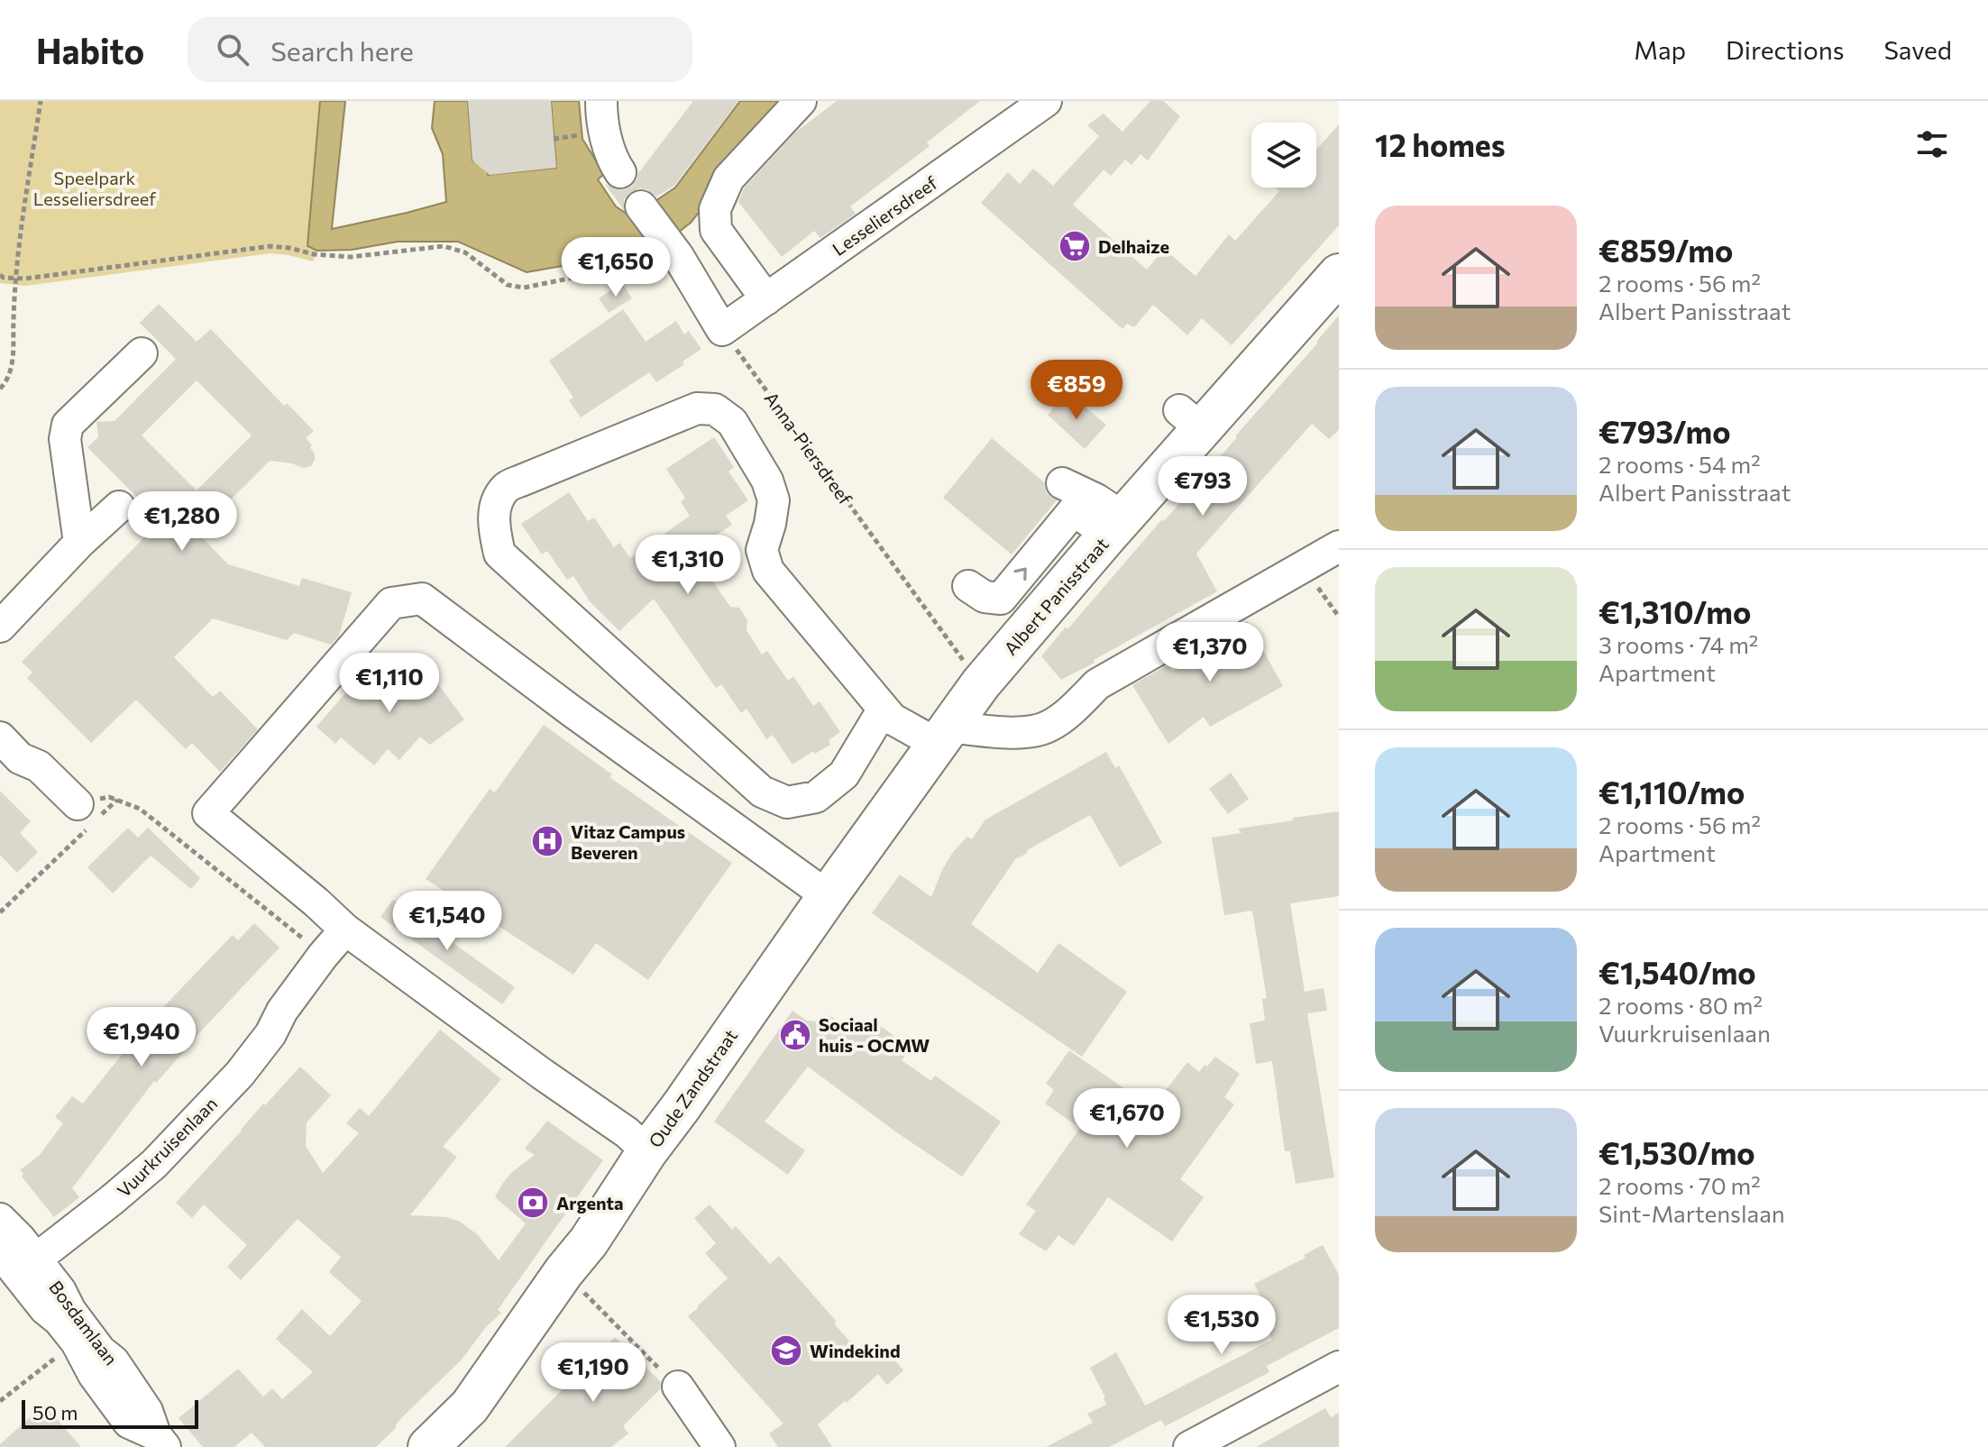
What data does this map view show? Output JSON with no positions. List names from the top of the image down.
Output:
{
  "streets": {
    "main road": ["Albert Panisstraat", "Oude Zandstraat"],
    "street": ["Lesseliersdreef", "Vuurkruisenlaan", "Bosdamlaan"],
    "path": ["Anna-Piersdreef"]
  },
  "crossings": [
    ["Lesseliersdreef", "Anna-Piersdreef"],
    ["Anna-Piersdreef", "Albert Panisstraat"],
    ["Albert Panisstraat", "Oude Zandstraat"],
    ["Vuurkruisenlaan", "Bosdamlaan"]
  ],
  "parks": ["Speelpark Lesseliersdreef"],
  "places": {
    "supermarket": ["Delhaize"],
    "hospital": ["Vitaz Campus Beveren"],
    "public building": ["Sociaal huis - OCMW"],
    "bank": ["Argenta"],
    "school or university": ["Windekind"]
  },
  "scale_bar": "50 m",
  "page": {
    "header": "Habito",
    "search": "Search here",
    "nav": ["Map", "Directions", "Saved"],
    "heading": "12 homes",
    "list": [
      {
        "name": "€859/mo",
        "note": "2 rooms · 56 m² · Albert Panisstraat"
      },
      {
        "name": "€793/mo",
        "note": "2 rooms · 54 m² · Albert Panisstraat"
      },
      {
        "name": "€1,310/mo",
        "note": "3 rooms · 74 m² · Apartment"
      },
      {
        "name": "€1,110/mo",
        "note": "2 rooms · 56 m² · Apartment"
      },
      {
        "name": "€1,540/mo",
        "note": "2 rooms · 80 m² · Vuurkruisenlaan"
      },
      {
        "name": "€1,530/mo",
        "note": "2 rooms · 70 m² · Sint-Martenslaan"
      }
    ],
    "price": [
      "€1,650",
      "€859",
      "€793",
      "€1,280",
      "€1,310",
      "€1,370",
      "€1,110",
      "€1,540",
      "€1,940",
      "€1,670",
      "€1,530",
      "€1,190"
    ],
    "scale": "50 m"
  }
}
